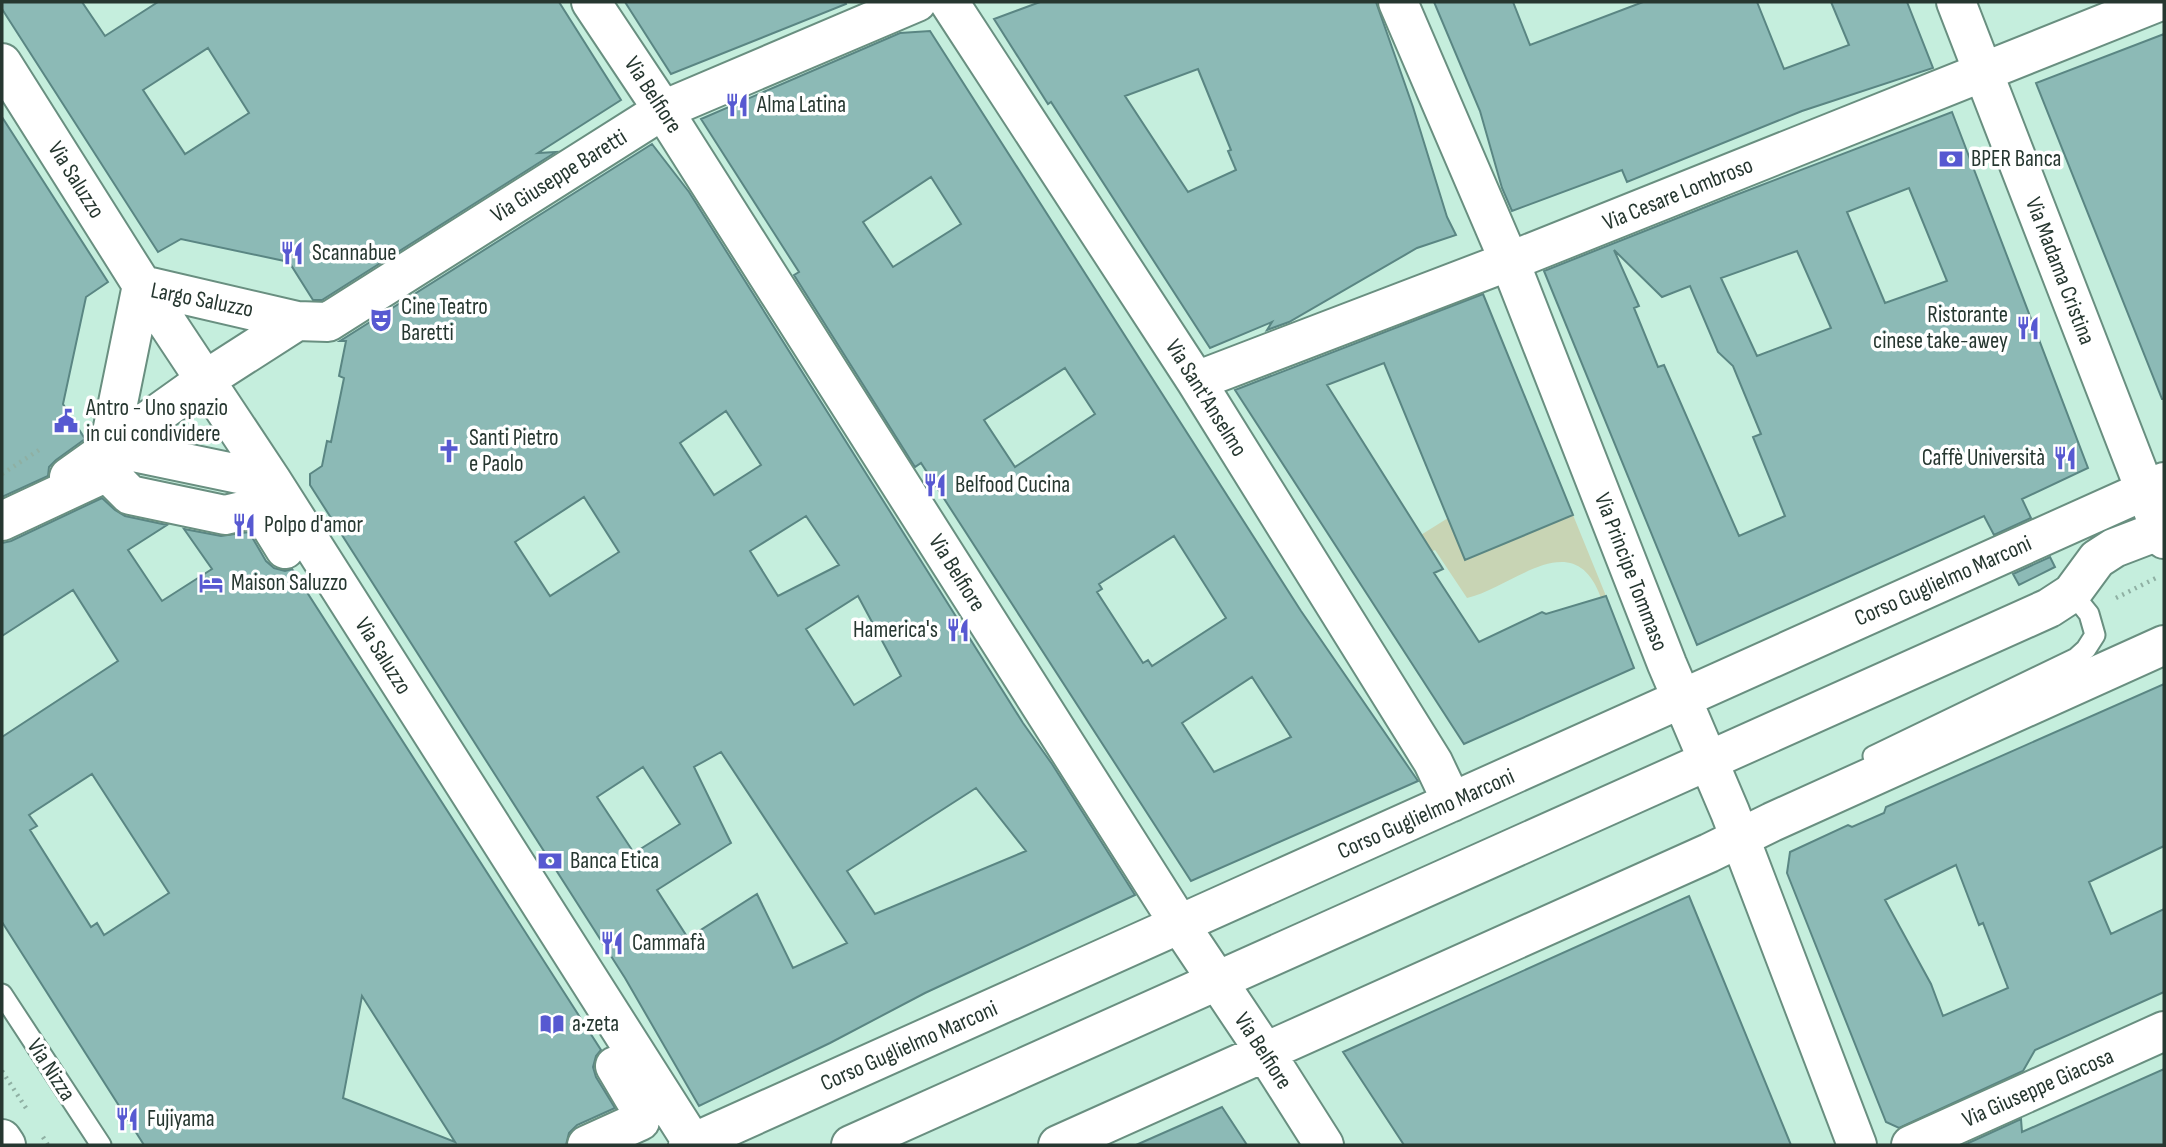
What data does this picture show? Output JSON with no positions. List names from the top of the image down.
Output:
{
  "streets": {
    "street": [
      "Via Belfiore",
      "Via Giuseppe Baretti",
      "Via Saluzzo",
      "Via Cesare Lombroso",
      "Via Madama Cristina",
      "Largo Saluzzo",
      "Via Sant'Anselmo",
      "Via Principe Tommaso",
      "Corso Guglielmo Marconi",
      "Via Giuseppe Giacosa"
    ],
    "lane": ["Via Nizza"]
  },
  "crossings": [
    ["Via Belfiore", "Via Giuseppe Baretti"],
    ["Via Belfiore", "Corso Guglielmo Marconi"],
    ["Via Giuseppe Baretti", "Largo Saluzzo"],
    ["Via Saluzzo", "Largo Saluzzo"],
    ["Via Saluzzo", "Corso Guglielmo Marconi"],
    ["Via Cesare Lombroso", "Via Madama Cristina"],
    ["Via Cesare Lombroso", "Via Sant'Anselmo"],
    ["Via Cesare Lombroso", "Via Principe Tommaso"],
    ["Via Madama Cristina", "Corso Guglielmo Marconi"],
    ["Via Sant'Anselmo", "Corso Guglielmo Marconi"],
    ["Via Principe Tommaso", "Corso Guglielmo Marconi"]
  ],
  "places": {
    "restaurant": [
      "Alma Latina",
      "Scannabue",
      "Ristorante cinese take-awey",
      "Caffè Università",
      "Belfood Cucina",
      "Polpo d'amor",
      "Hamerica's",
      "Cammafà",
      "Fujiyama"
    ],
    "bank": ["BPER Banca", "Banca Etica"],
    "theatre": ["Cine Teatro Baretti"],
    "public building": ["Antro - Uno spazio in cui condividere"],
    "church": ["Santi Pietro e Paolo"],
    "hotel": ["Maison Saluzzo"],
    "library": ["a•zeta"]
  }
}
